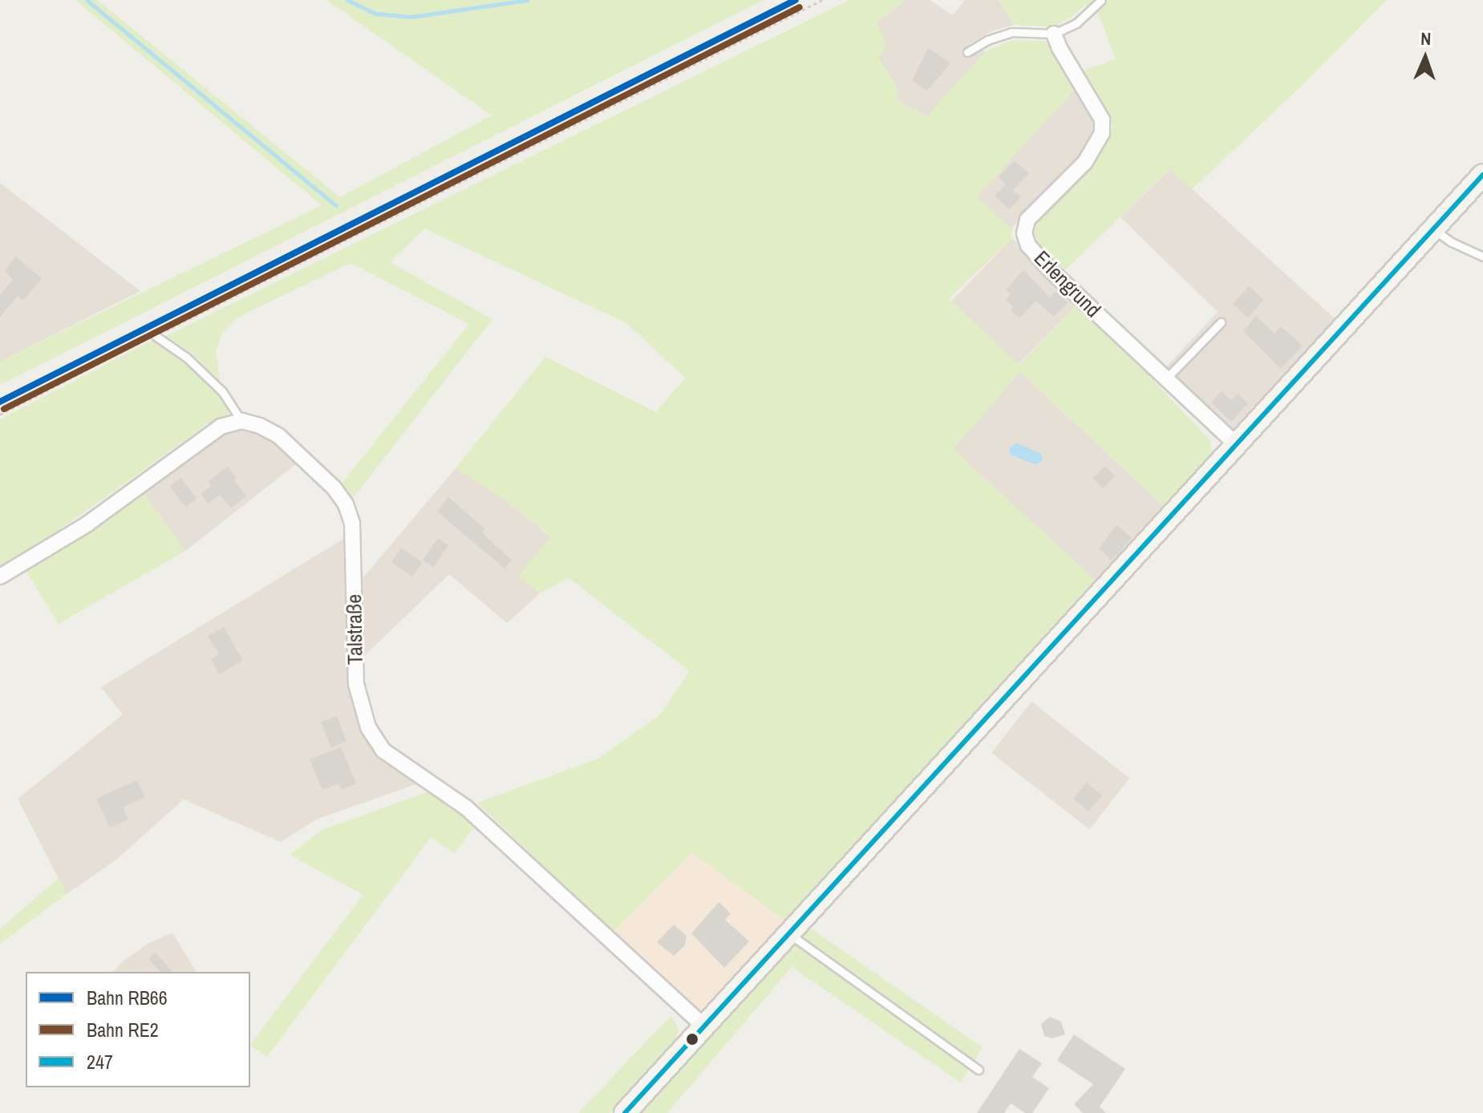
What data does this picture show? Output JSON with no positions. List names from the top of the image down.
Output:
{
  "streets": {
    "street": ["Erlengrund", "Talstraße"]
  },
  "lines": ["rail line RB66", "rail line RE2", "transit line 247"],
  "legend": ["Bahn RB66", "Bahn RE2", "247"],
  "north": "top"
}
